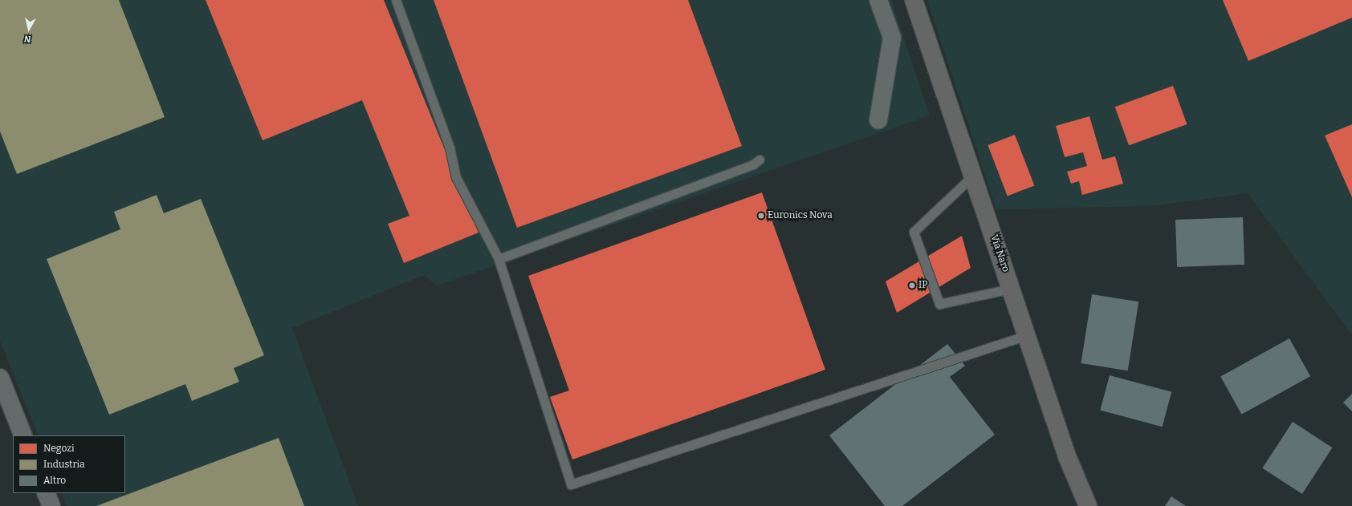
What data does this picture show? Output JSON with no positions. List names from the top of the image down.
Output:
{
  "streets": {
    "street": ["Via Naro"]
  },
  "places": ["Euronics Nova", "IP"],
  "legend": ["Negozi", "Industria", "Altro"],
  "north": "bottom"
}
